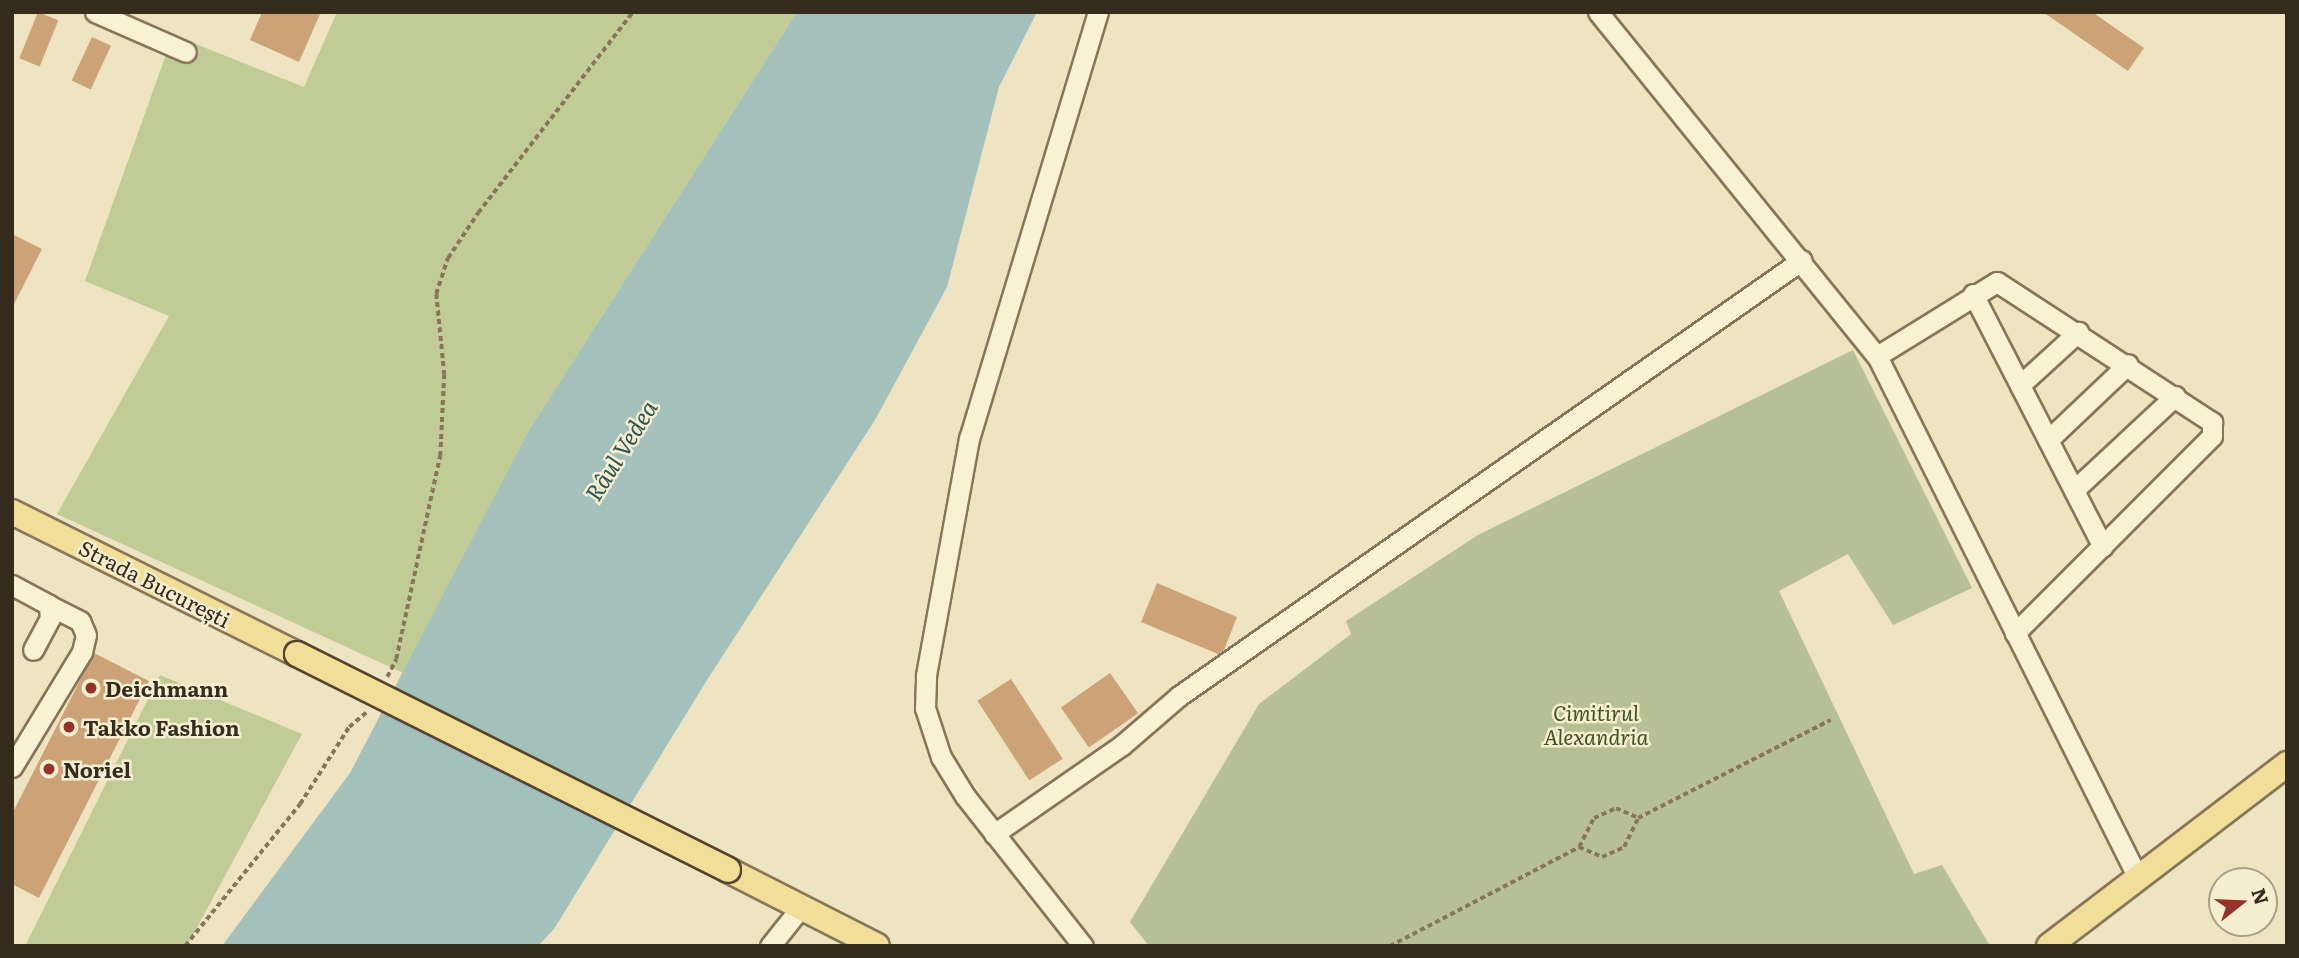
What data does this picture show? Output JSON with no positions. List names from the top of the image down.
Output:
{
  "streets": {
    "main road": ["Strada București"]
  },
  "water": ["Râul Vedea"],
  "parks": ["Cimitirul Alexandria"],
  "places": ["Deichmann", "Takko Fashion", "Noriel"],
  "north": "right"
}
